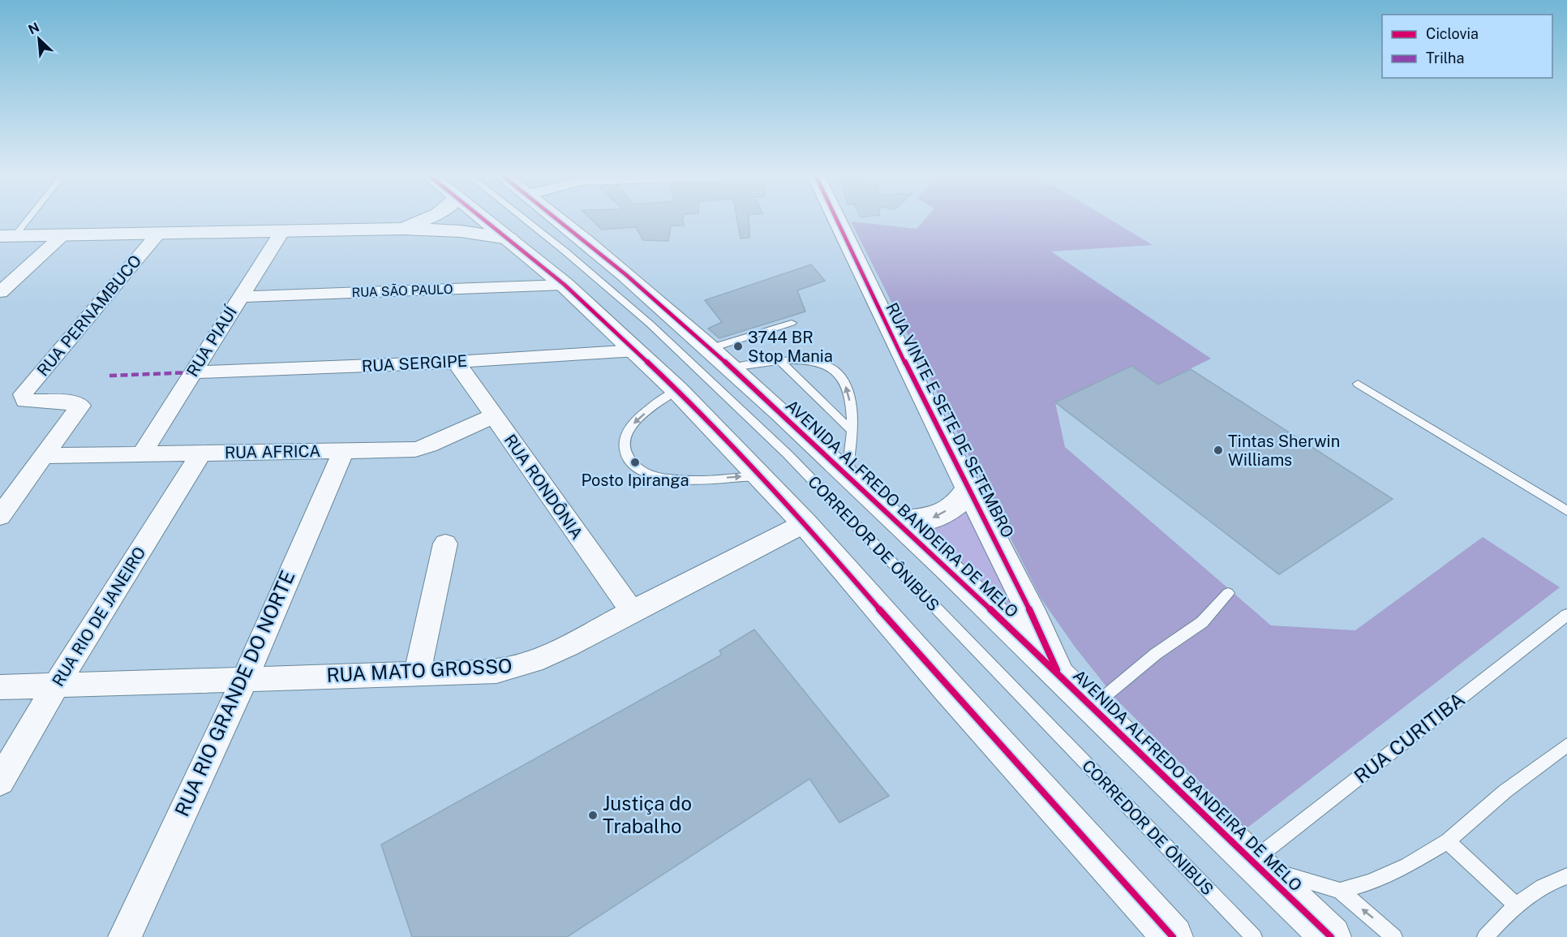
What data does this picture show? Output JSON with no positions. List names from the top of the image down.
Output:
{
  "streets": {
    "main road": ["RUA VINTE E SETE DE SETEMBRO", "AVENIDA ALFREDO BANDEIRA DE MELO"],
    "street": [
      "RUA SÃO PAULO",
      "RUA PERNAMBUCO",
      "RUA PIAUÍ",
      "RUA SERGIPE",
      "RUA AFRICA",
      "RUA RONDÔNIA",
      "RUA RIO DE JANEIRO",
      "RUA MATO GROSSO",
      "RUA RIO GRANDE DO NORTE"
    ],
    "lane": ["CORREDOR DE ÔNIBUS", "RUA CURITIBA"]
  },
  "crossings": [
    ["RUA SÃO PAULO", "RUA PIAUÍ"],
    ["RUA PERNAMBUCO", "RUA AFRICA"],
    ["RUA PIAUÍ", "RUA SERGIPE"],
    ["RUA PIAUÍ", "RUA AFRICA"],
    ["RUA SERGIPE", "RUA RONDÔNIA"],
    ["RUA VINTE E SETE DE SETEMBRO", "AVENIDA ALFREDO BANDEIRA DE MELO"],
    ["RUA AFRICA", "RUA RONDÔNIA"],
    ["RUA AFRICA", "RUA RIO DE JANEIRO"],
    ["RUA AFRICA", "RUA RIO GRANDE DO NORTE"],
    ["RUA RONDÔNIA", "RUA MATO GROSSO"],
    ["AVENIDA ALFREDO BANDEIRA DE MELO", "RUA CURITIBA"],
    ["RUA RIO DE JANEIRO", "RUA MATO GROSSO"],
    ["RUA MATO GROSSO", "RUA RIO GRANDE DO NORTE"]
  ],
  "places": [
    "3744 BR Stop Mania",
    "Tintas Sherwin Williams",
    "Posto Ipiranga",
    "Justiça do Trabalho"
  ],
  "legend": ["Ciclovia", "Trilha"],
  "north": "top left"
}
